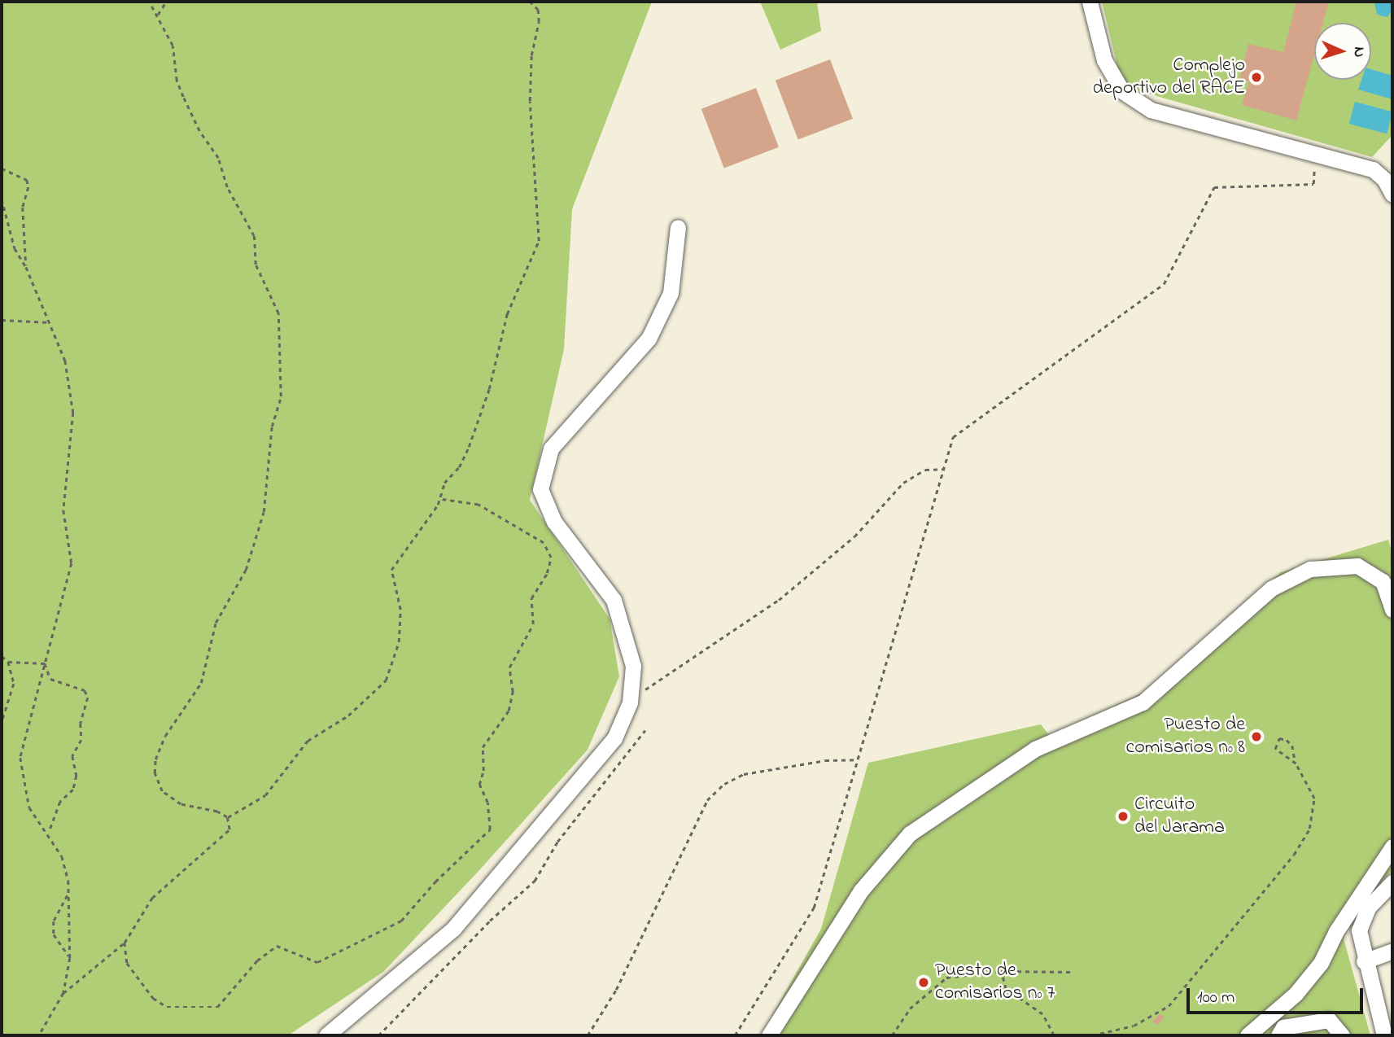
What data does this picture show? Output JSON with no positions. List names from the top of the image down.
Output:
{
  "places": [
    "Complejo deportivo del RACE",
    "Puesto de comisarios nº 8",
    "Circuito del Jarama",
    "Puesto de comisarios nº 7"
  ],
  "scale_bar": "100 m",
  "north": "right"
}
